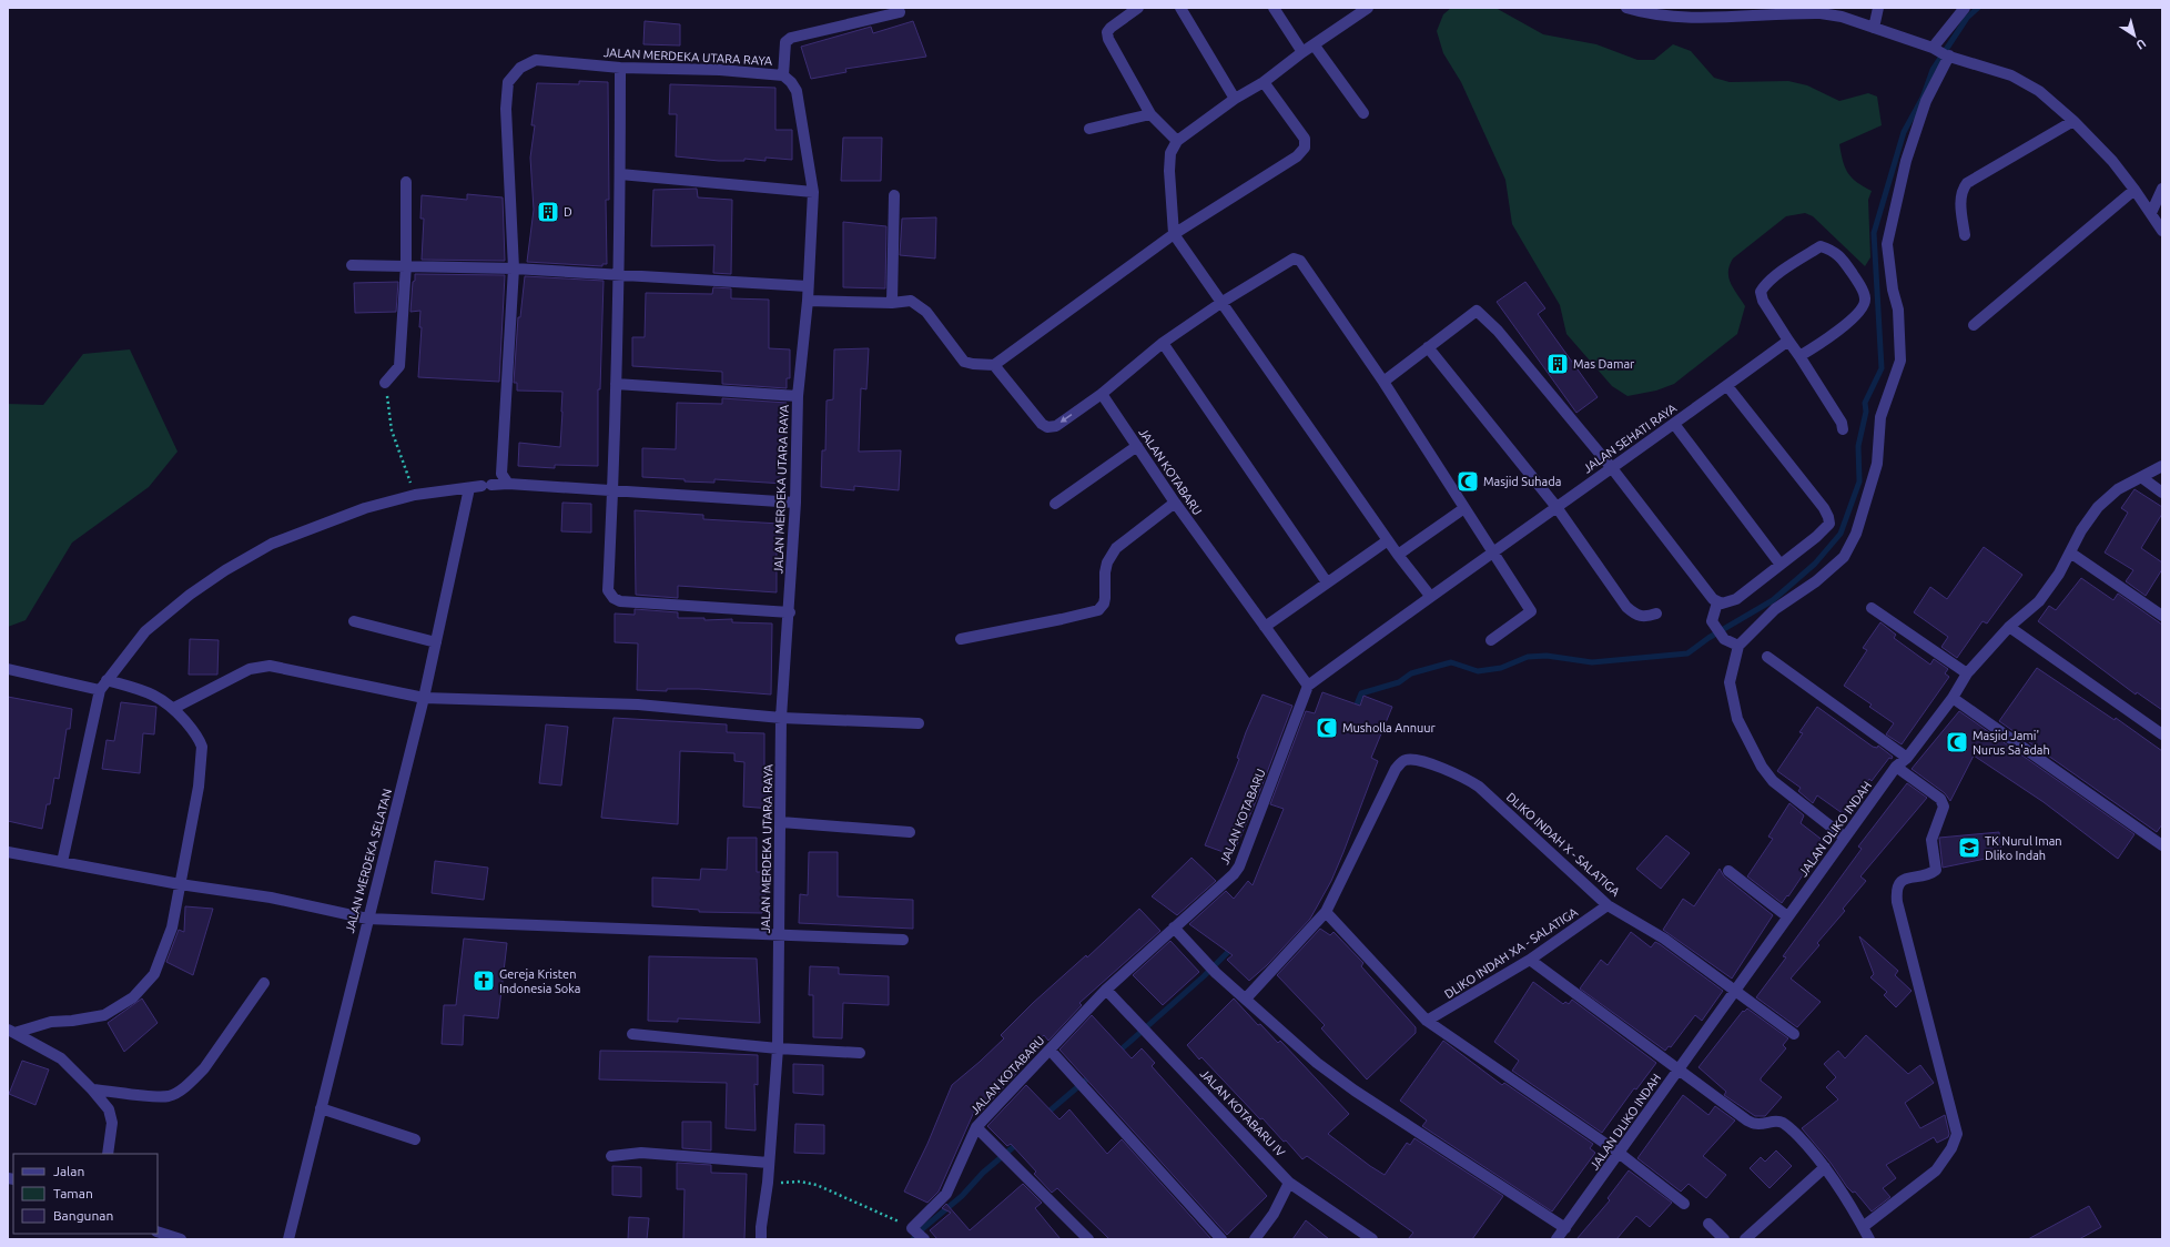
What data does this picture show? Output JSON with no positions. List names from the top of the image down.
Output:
{
  "streets": {
    "street": [
      "JALAN MERDEKA UTARA RAYA",
      "JALAN SEHATI RAYA",
      "JALAN KOTABARU",
      "JALAN DLIKO INDAH",
      "DLIKO INDAH X - SALATIGA",
      "JALAN MERDEKA SELATAN",
      "DLIKO INDAH XA - SALATIGA",
      "JALAN KOTABARU IV"
    ]
  },
  "crossings": [
    ["JALAN SEHATI RAYA", "JALAN KOTABARU"],
    ["JALAN KOTABARU", "JALAN KOTABARU IV"],
    ["JALAN DLIKO INDAH", "DLIKO INDAH X - SALATIGA"],
    ["DLIKO INDAH X - SALATIGA", "DLIKO INDAH XA - SALATIGA"]
  ],
  "places": {
    "building": ["D", "Mas Damar"],
    "mosque": ["Masjid Suhada", "Musholla Annuur", "Masjid Jami' Nurus Sa'adah"],
    "school or university": ["TK Nurul Iman Dliko Indah"],
    "church": ["Gereja Kristen Indonesia Soka"]
  },
  "legend": ["Jalan", "Taman", "Bangunan"],
  "north": "bottom right"
}
